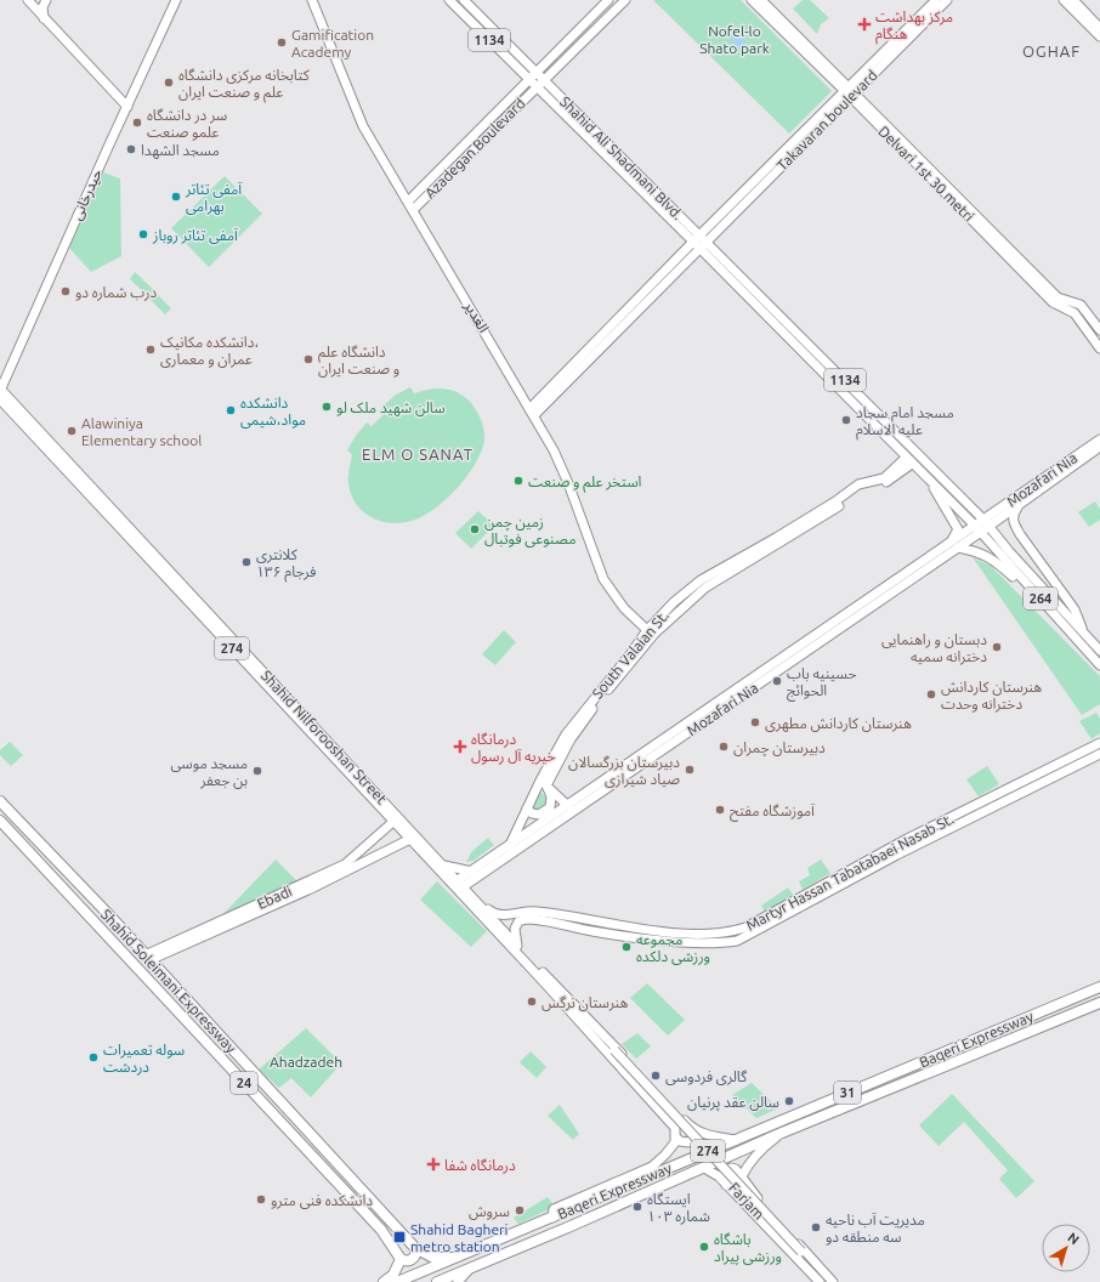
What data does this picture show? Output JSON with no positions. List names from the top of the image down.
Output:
{
  "streets": {
    "highway": [
      "Shahid Soleimani Expressway",
      "Baqeri Expressway",
      "24",
      "31"
    ],
    "main road": [
      "1134",
      "Takavaran boulevard",
      "Azadegan Boulevard",
      "Shahid Ali Shadmani Blvd.",
      "Delvari 1st 30 metri",
      "حیدرخانی",
      "الغدیر",
      "Mozafari Nia",
      "264",
      "274",
      "South Valaian St.",
      "Shahid Nilforooshan Street",
      "Martyr Hassan Tabatabaei Nasab St.",
      "Ebadi",
      "Farjam"
    ]
  },
  "crossings": [
    ["1134", "Azadegan Boulevard"],
    ["1134", "Shahid Ali Shadmani Blvd."],
    ["Takavaran boulevard", "Shahid Ali Shadmani Blvd."],
    ["Takavaran boulevard", "Delvari 1st 30 metri"],
    ["Takavaran boulevard", "الغدیر"],
    ["Azadegan Boulevard", "Shahid Ali Shadmani Blvd."],
    ["Azadegan Boulevard", "الغدیر"],
    ["Shahid Ali Shadmani Blvd.", "Mozafari Nia"],
    ["Shahid Ali Shadmani Blvd.", "264"],
    ["Shahid Ali Shadmani Blvd.", "South Valaian St."],
    ["حیدرخانی", "Shahid Nilforooshan Street"],
    ["الغدیر", "South Valaian St."],
    ["Mozafari Nia", "264"],
    ["Mozafari Nia", "South Valaian St."],
    ["Mozafari Nia", "Shahid Nilforooshan Street"],
    ["274", "Shahid Nilforooshan Street"],
    ["274", "Farjam"],
    ["Shahid Nilforooshan Street", "Martyr Hassan Tabatabaei Nasab St."],
    ["Shahid Nilforooshan Street", "Ebadi"],
    ["Shahid Nilforooshan Street", "Farjam"],
    ["Ebadi", "Shahid Soleimani Expressway"],
    ["Shahid Soleimani Expressway", "24"],
    ["Baqeri Expressway", "24"]
  ],
  "districts": ["OGHAF", "ELM O SANAT"],
  "parks": ["Nofel-lo Shato park", "Ahadzadeh"],
  "places": {
    "health": ["مرکز بهداشت هنگام", "درمانگاه خیریه آل رسول", "درمانگاه شفا"],
    "other": [
      "Gamification Academy",
      "کتابخانه مرکزی دانشگاه علم و صنعت ایران",
      "سر در دانشگاه علمو صنعت",
      "مسجد الشهدا",
      "آمفی تئاتر بهرامی",
      "آمفی تئاتر روباز",
      "درب شماره دو",
      "دانشکده مکانیک، عمران و معماری",
      "دانشگاه علم و صنعت ایران",
      "سالن شهید ملک لو",
      "دانشکده مواد،شیمی",
      "مسجد امام سجاد علیه الاسلام",
      "Alawiniya Elementary school",
      "استخر علم و صنعت",
      "زمین چمن مصنوعی فوتبال",
      "کلانتری ۱۳۶ فرجام",
      "دبستان و راهنمایی دخترانه سمیه",
      "حسینیه باب الحوائج",
      "هنرستان کاردانش دخترانه وحدت",
      "هنرستان کاردانش مطهری",
      "دبیرستان چمران",
      "دبیرستان بزرگسالان صیاد شیرازی",
      "مسجد موسی بن جعفر",
      "آموزشگاه مفتح",
      "مجموعه ورزشی دلکده",
      "هنرستان نرگس",
      "سوله تعمیرات دردشت",
      "گالری فردوسی",
      "سالن عقد پرنیان",
      "دانشکده فنی مترو",
      "ایستگاه شماره ۱۰۳",
      "سروش",
      "مدیریت آب ناحیه سه منطقه دو",
      "باشگاه ورزشی پیراد"
    ],
    "transit": ["Shahid Bagheri metro station"]
  },
  "north": "top right"
}
